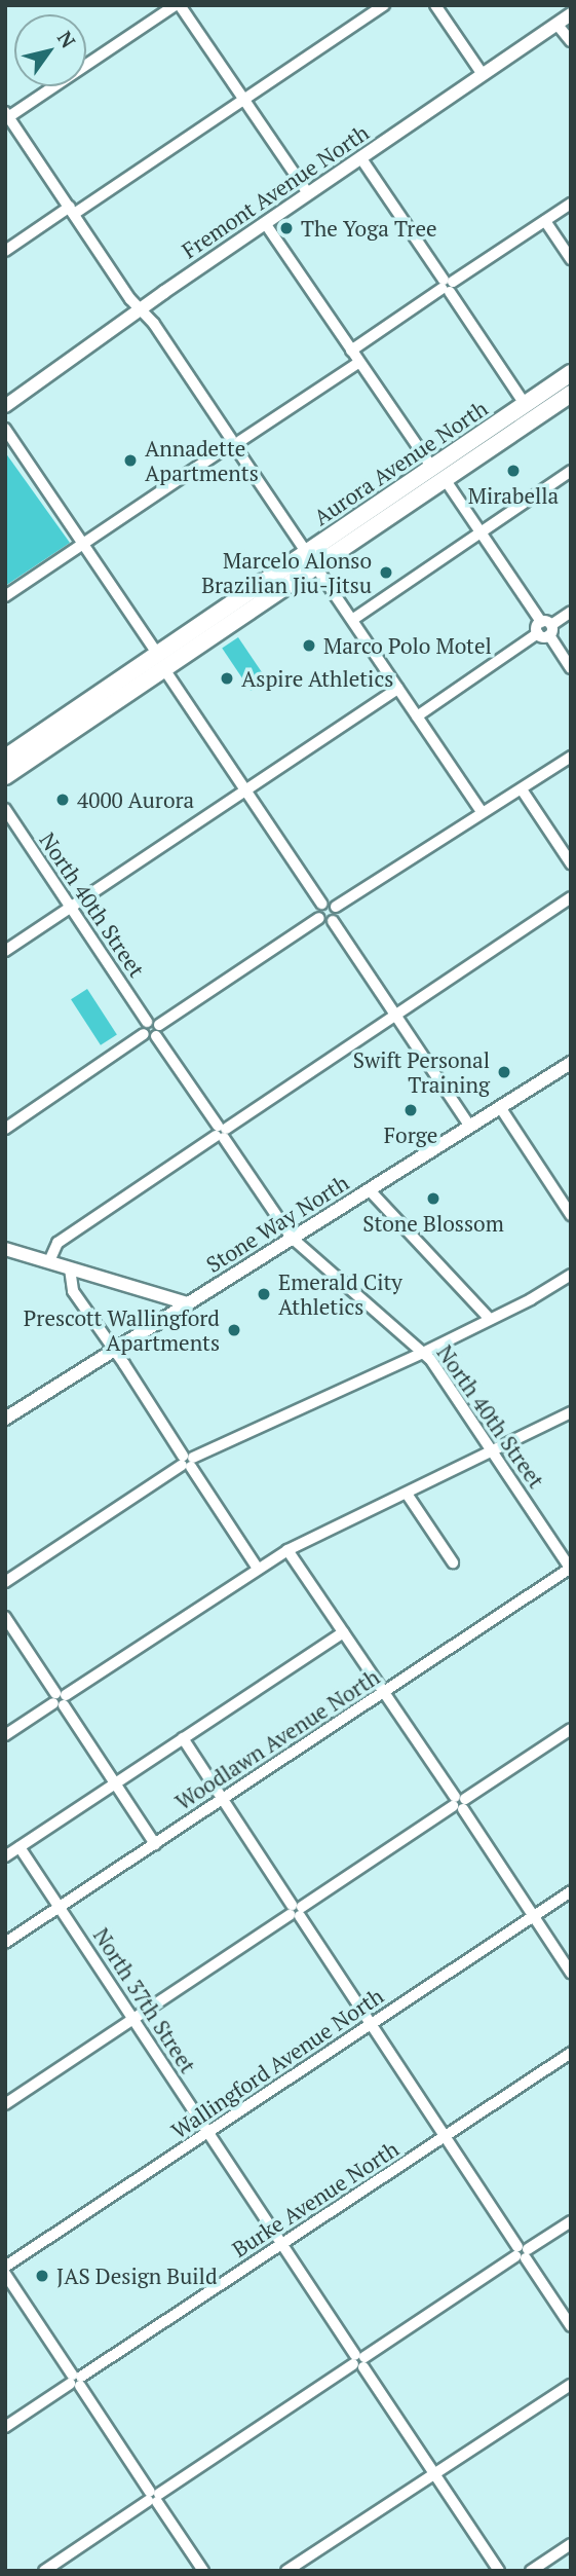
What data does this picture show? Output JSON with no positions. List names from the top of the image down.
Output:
{
  "streets": {
    "highway": ["Aurora Avenue North"],
    "main road": ["Fremont Avenue North", "Stone Way North"],
    "street": [
      "North 40th Street",
      "Woodlawn Avenue North",
      "North 37th Street",
      "Wallingford Avenue North",
      "Burke Avenue North"
    ]
  },
  "crossings": [
    ["North 40th Street", "Stone Way North"],
    ["North 40th Street", "Woodlawn Avenue North"],
    ["Woodlawn Avenue North", "North 37th Street"],
    ["North 37th Street", "Wallingford Avenue North"],
    ["North 37th Street", "Burke Avenue North"]
  ],
  "places": [
    "The Yoga Tree",
    "Annadette Apartments",
    "Mirabella",
    "Marcelo Alonso Brazilian Jiu-Jitsu",
    "Marco Polo Motel",
    "Aspire Athletics",
    "4000 Aurora",
    "Swift Personal Training",
    "Forge",
    "Stone Blossom",
    "Emerald City Athletics",
    "Prescott Wallingford Apartments",
    "JAS Design Build"
  ],
  "north": "top right"
}
